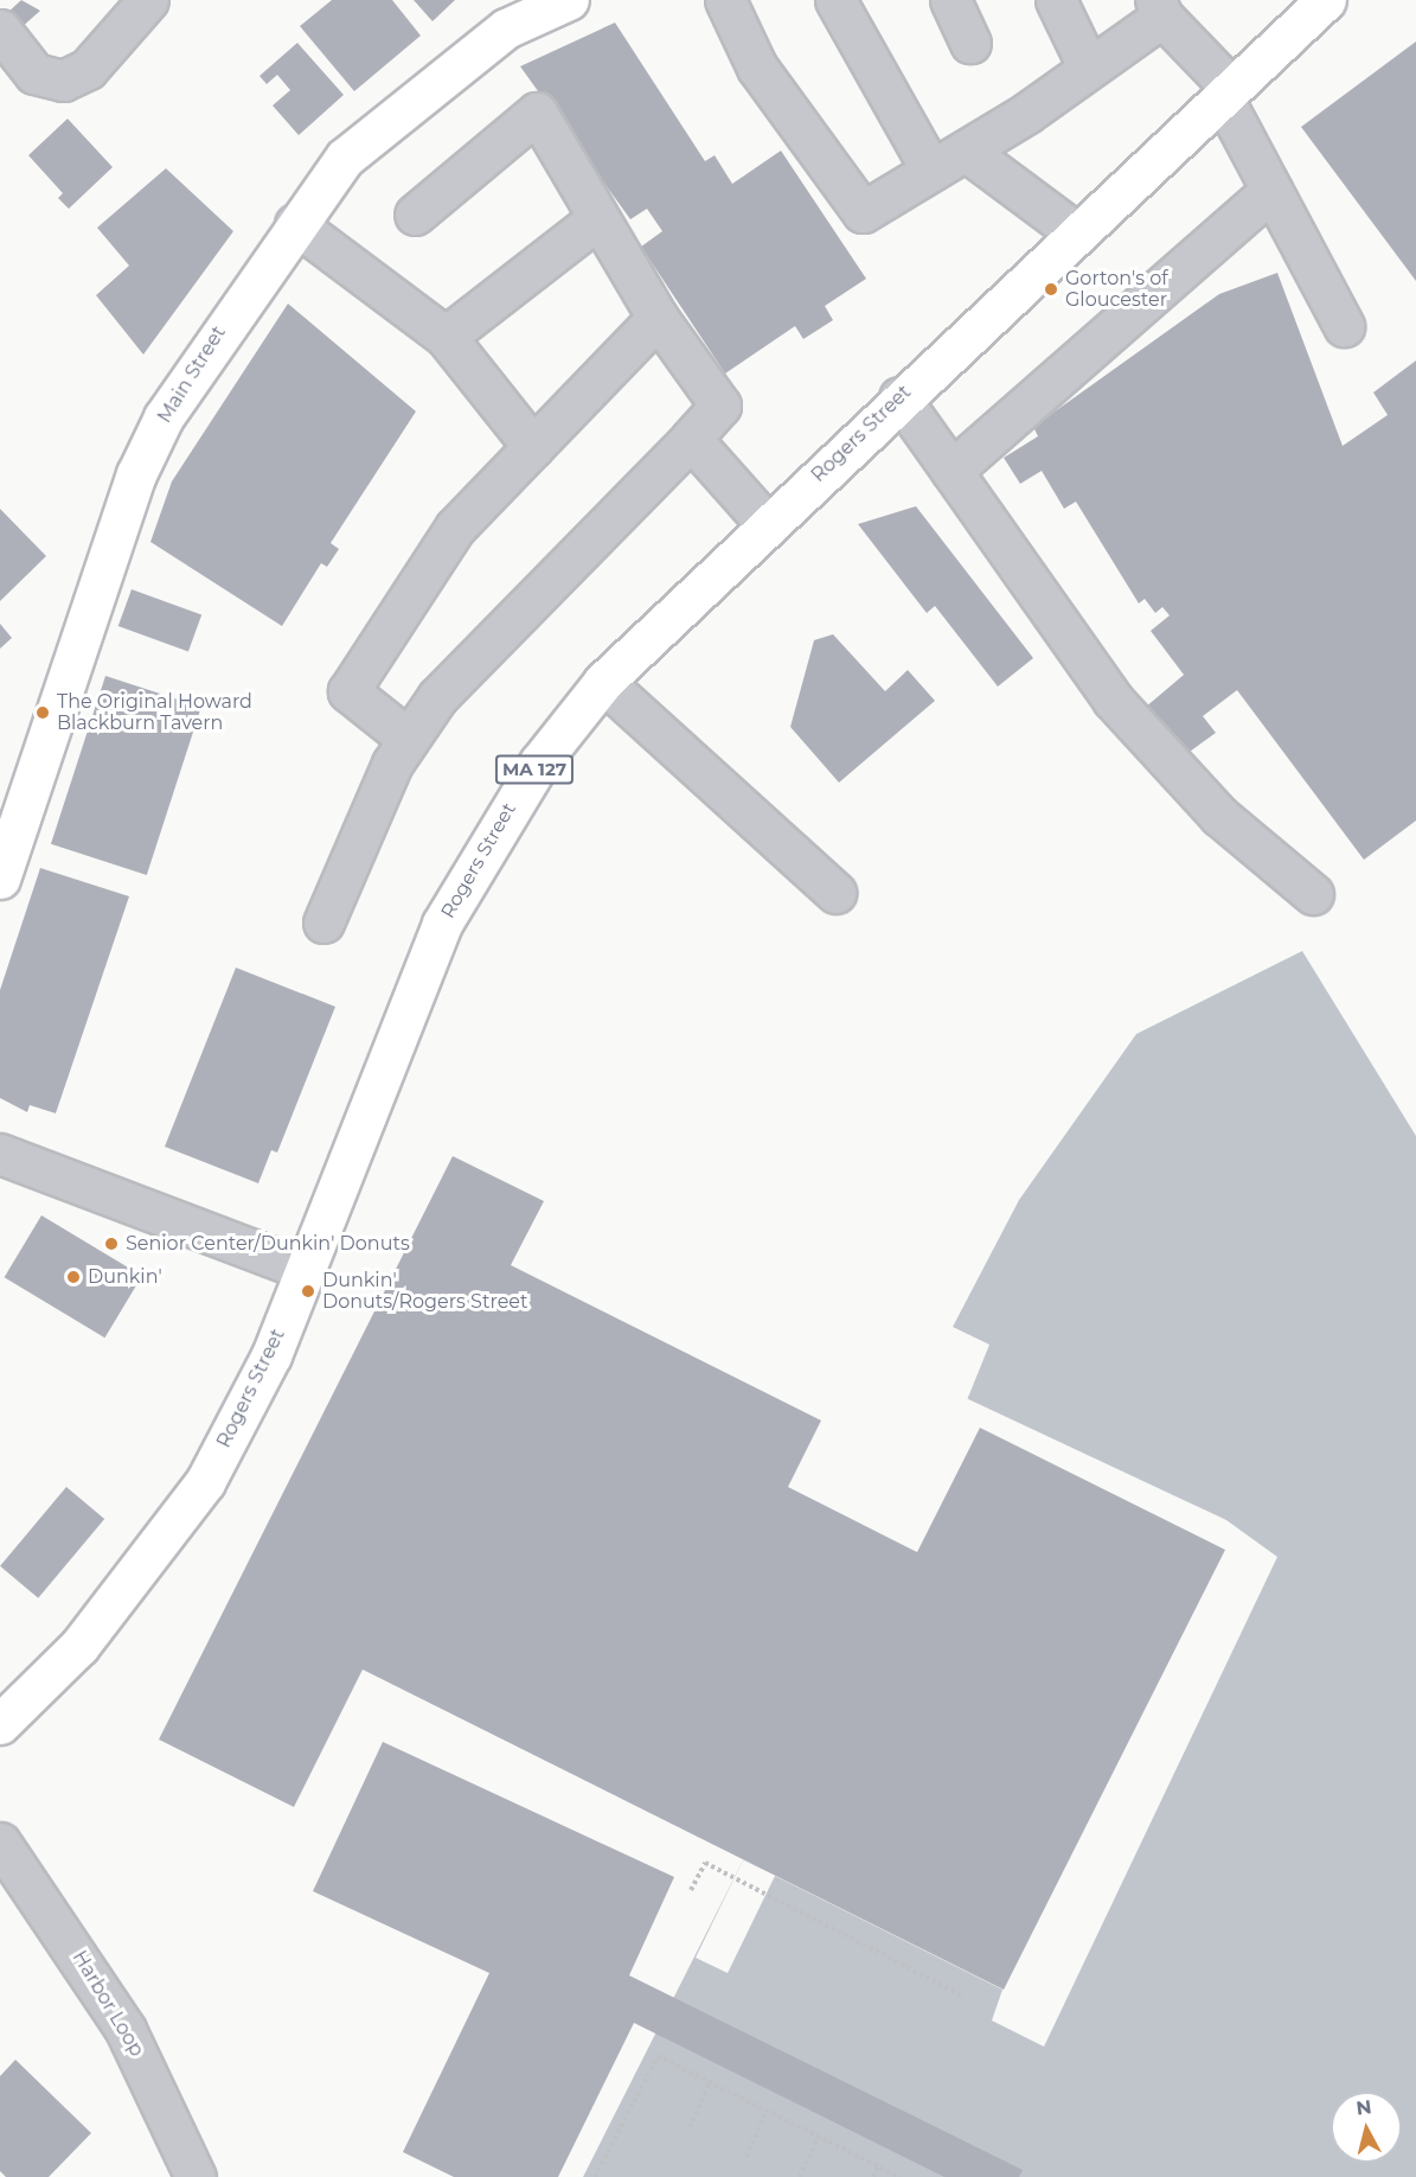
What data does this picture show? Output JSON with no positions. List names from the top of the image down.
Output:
{
  "streets": {
    "main road": ["Main Street", "Rogers Street", "MA 127"],
    "street": ["Harbor Loop"]
  },
  "places": [
    "Gorton's of Gloucester",
    "The Original Howard Blackburn Tavern",
    "Senior Center/Dunkin' Donuts",
    "Dunkin'",
    "Dunkin' Donuts/Rogers Street"
  ],
  "north": "top"
}
